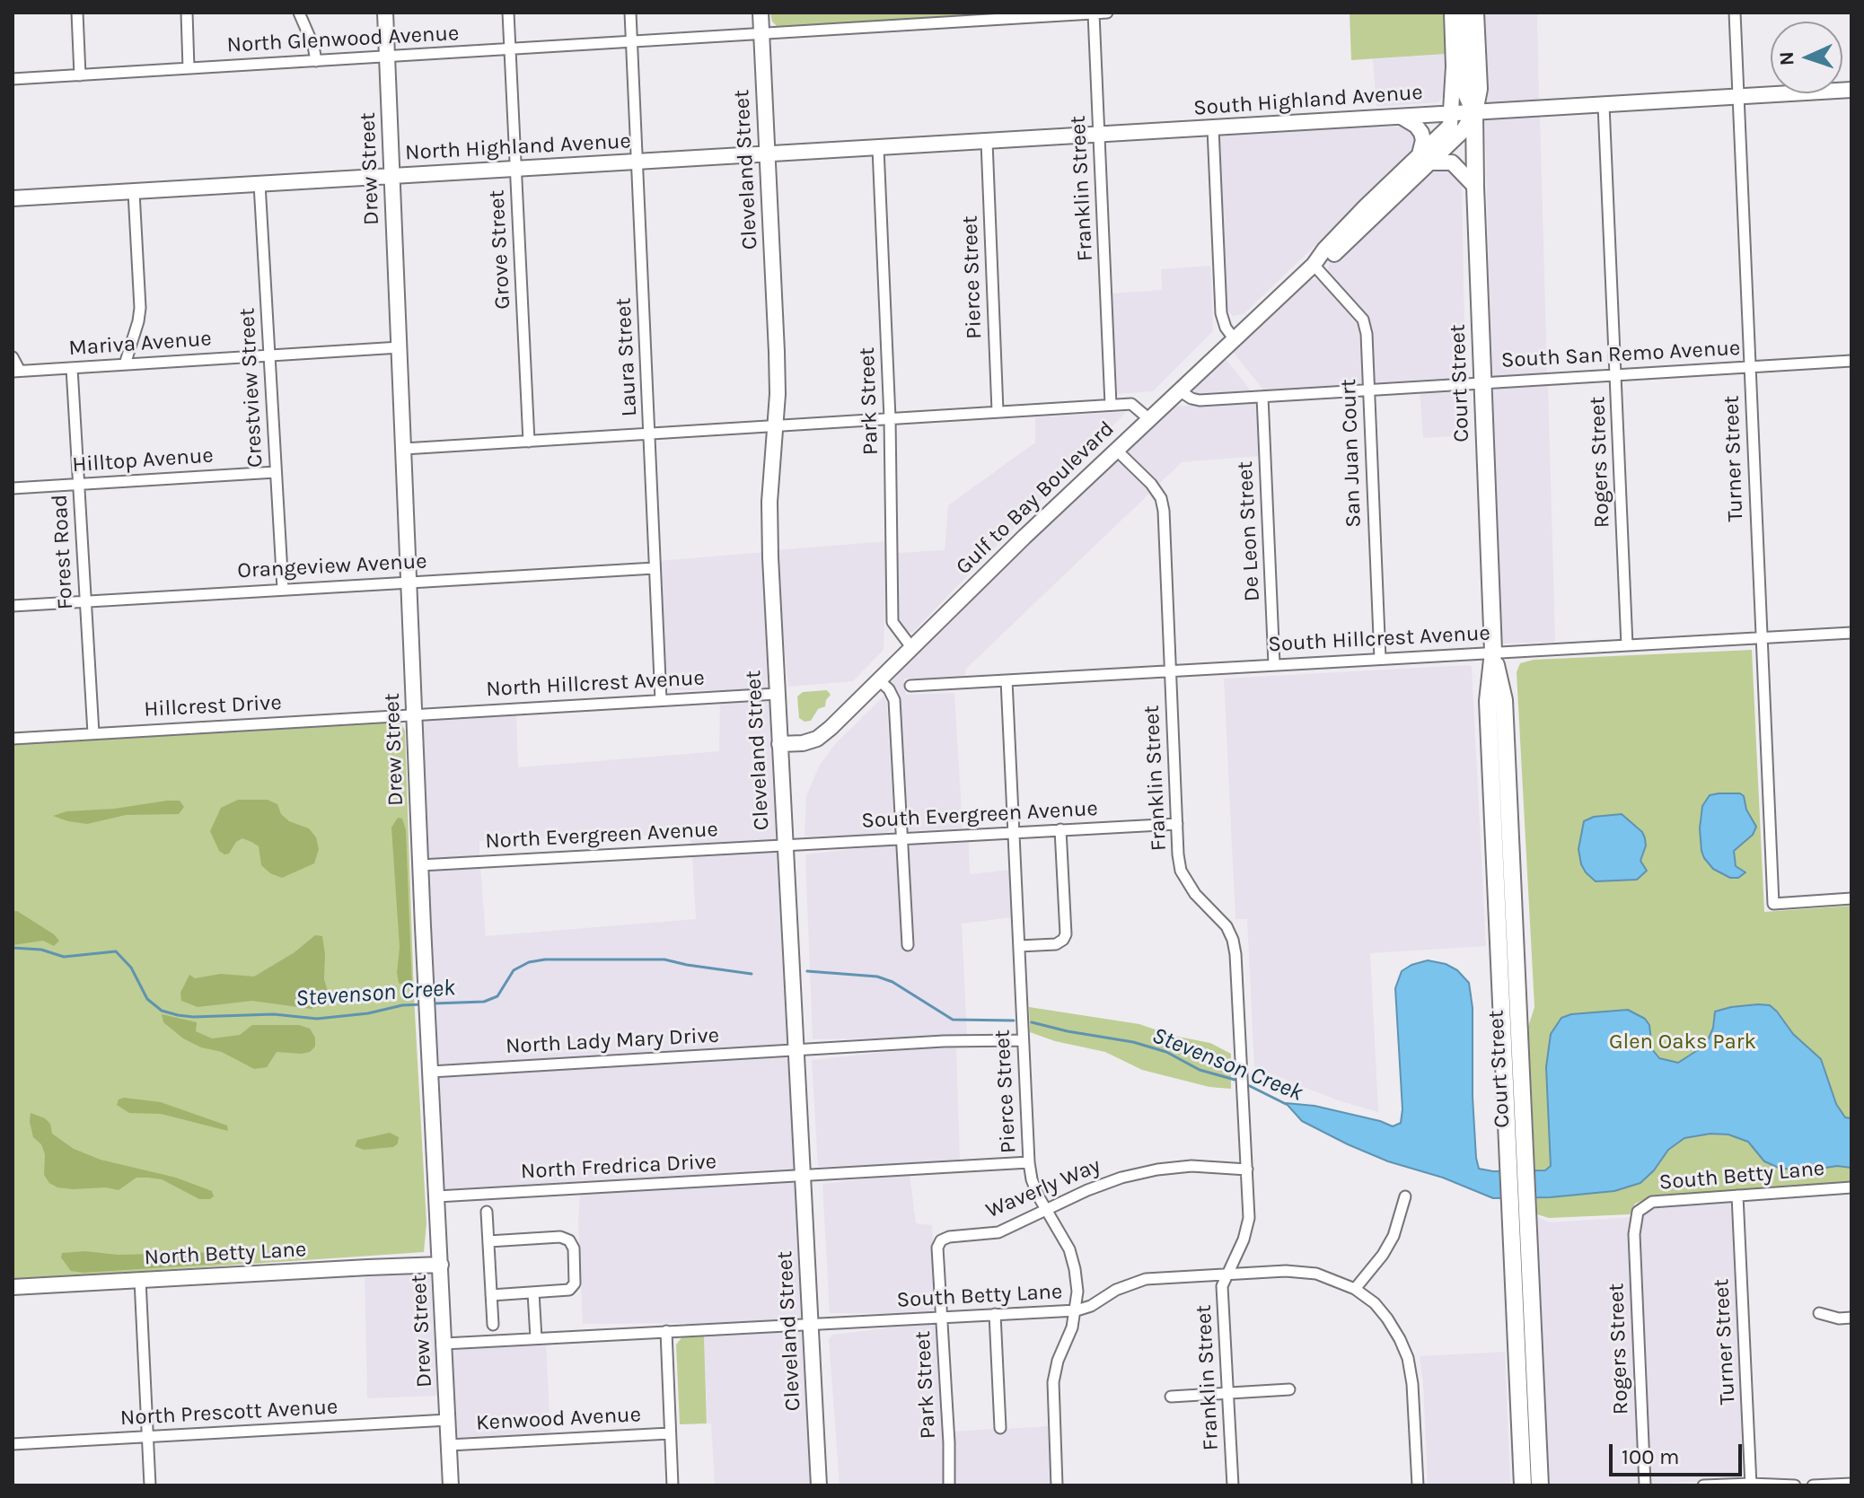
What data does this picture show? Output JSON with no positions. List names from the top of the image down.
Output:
{
  "streets": {
    "main road": ["Court Street"],
    "street": [
      "North Glenwood Avenue",
      "South Highland Avenue",
      "North Highland Avenue",
      "Drew Street",
      "Cleveland Street",
      "Franklin Street",
      "Grove Street",
      "Pierce Street",
      "Mariva Avenue",
      "South San Remo Avenue",
      "Laura Street",
      "Crestview Street",
      "Park Street",
      "San Juan Court",
      "Turner Street",
      "Hilltop Avenue",
      "Rogers Street",
      "Gulf to Bay Boulevard",
      "De Leon Street",
      "Forest Road",
      "Orangeview Avenue",
      "South Hillcrest Avenue",
      "North Hillcrest Avenue",
      "Hillcrest Drive",
      "South Evergreen Avenue",
      "North Evergreen Avenue",
      "North Lady Mary Drive",
      "North Fredrica Drive",
      "South Betty Lane",
      "Waverly Way",
      "North Betty Lane",
      "North Prescott Avenue",
      "Kenwood Avenue"
    ]
  },
  "crossings": [
    ["North Glenwood Avenue", "Drew Street"],
    ["North Glenwood Avenue", "Cleveland Street"],
    ["North Glenwood Avenue", "Franklin Street"],
    ["North Glenwood Avenue", "Grove Street"],
    ["North Glenwood Avenue", "Laura Street"],
    ["South Highland Avenue", "North Highland Avenue"],
    ["South Highland Avenue", "Cleveland Street"],
    ["South Highland Avenue", "Franklin Street"],
    ["South Highland Avenue", "Pierce Street"],
    ["South Highland Avenue", "Court Street"],
    ["South Highland Avenue", "Park Street"],
    ["South Highland Avenue", "Turner Street"],
    ["South Highland Avenue", "Rogers Street"],
    ["South Highland Avenue", "Gulf to Bay Boulevard"],
    ["North Highland Avenue", "Drew Street"],
    ["North Highland Avenue", "Cleveland Street"],
    ["North Highland Avenue", "Grove Street"],
    ["North Highland Avenue", "Laura Street"],
    ["North Highland Avenue", "Crestview Street"],
    ["Drew Street", "Mariva Avenue"],
    ["Drew Street", "Orangeview Avenue"],
    ["Drew Street", "North Hillcrest Avenue"],
    ["Drew Street", "Hillcrest Drive"],
    ["Drew Street", "North Evergreen Avenue"],
    ["Drew Street", "North Lady Mary Drive"],
    ["Drew Street", "North Fredrica Drive"],
    ["Drew Street", "North Betty Lane"],
    ["Drew Street", "North Prescott Avenue"],
    ["Drew Street", "Kenwood Avenue"],
    ["Cleveland Street", "Gulf to Bay Boulevard"],
    ["Cleveland Street", "North Hillcrest Avenue"],
    ["Cleveland Street", "South Evergreen Avenue"],
    ["Cleveland Street", "North Evergreen Avenue"],
    ["Cleveland Street", "North Lady Mary Drive"],
    ["Cleveland Street", "North Fredrica Drive"],
    ["Cleveland Street", "South Betty Lane"],
    ["Franklin Street", "Gulf to Bay Boulevard"],
    ["Franklin Street", "South Hillcrest Avenue"],
    ["Franklin Street", "South Evergreen Avenue"],
    ["Franklin Street", "South Betty Lane"],
    ["Franklin Street", "Waverly Way"],
    ["Pierce Street", "South Hillcrest Avenue"],
    ["Pierce Street", "South Evergreen Avenue"],
    ["Pierce Street", "North Lady Mary Drive"],
    ["Pierce Street", "North Fredrica Drive"],
    ["Pierce Street", "South Betty Lane"],
    ["Pierce Street", "Waverly Way"],
    ["Mariva Avenue", "Crestview Street"],
    ["Mariva Avenue", "Forest Road"],
    ["South San Remo Avenue", "Court Street"],
    ["South San Remo Avenue", "San Juan Court"],
    ["South San Remo Avenue", "Turner Street"],
    ["South San Remo Avenue", "Rogers Street"],
    ["South San Remo Avenue", "Gulf to Bay Boulevard"],
    ["South San Remo Avenue", "De Leon Street"],
    ["Laura Street", "Orangeview Avenue"],
    ["Laura Street", "North Hillcrest Avenue"],
    ["Court Street", "Gulf to Bay Boulevard"],
    ["Court Street", "South Hillcrest Avenue"],
    ["Crestview Street", "Hilltop Avenue"],
    ["Crestview Street", "Orangeview Avenue"],
    ["Park Street", "Gulf to Bay Boulevard"],
    ["Park Street", "South Betty Lane"],
    ["Park Street", "Waverly Way"],
    ["San Juan Court", "Gulf to Bay Boulevard"],
    ["San Juan Court", "South Hillcrest Avenue"],
    ["Turner Street", "South Hillcrest Avenue"],
    ["Turner Street", "South Betty Lane"],
    ["Hilltop Avenue", "Forest Road"],
    ["Rogers Street", "South Hillcrest Avenue"],
    ["Rogers Street", "South Betty Lane"],
    ["De Leon Street", "South Hillcrest Avenue"],
    ["Forest Road", "Orangeview Avenue"],
    ["Forest Road", "Hillcrest Drive"],
    ["North Hillcrest Avenue", "Hillcrest Drive"],
    ["South Evergreen Avenue", "North Evergreen Avenue"]
  ],
  "water": ["Stevenson Creek"],
  "parks": ["Glen Oaks Park"],
  "scale_bar": "100 m",
  "north": "left"
}
